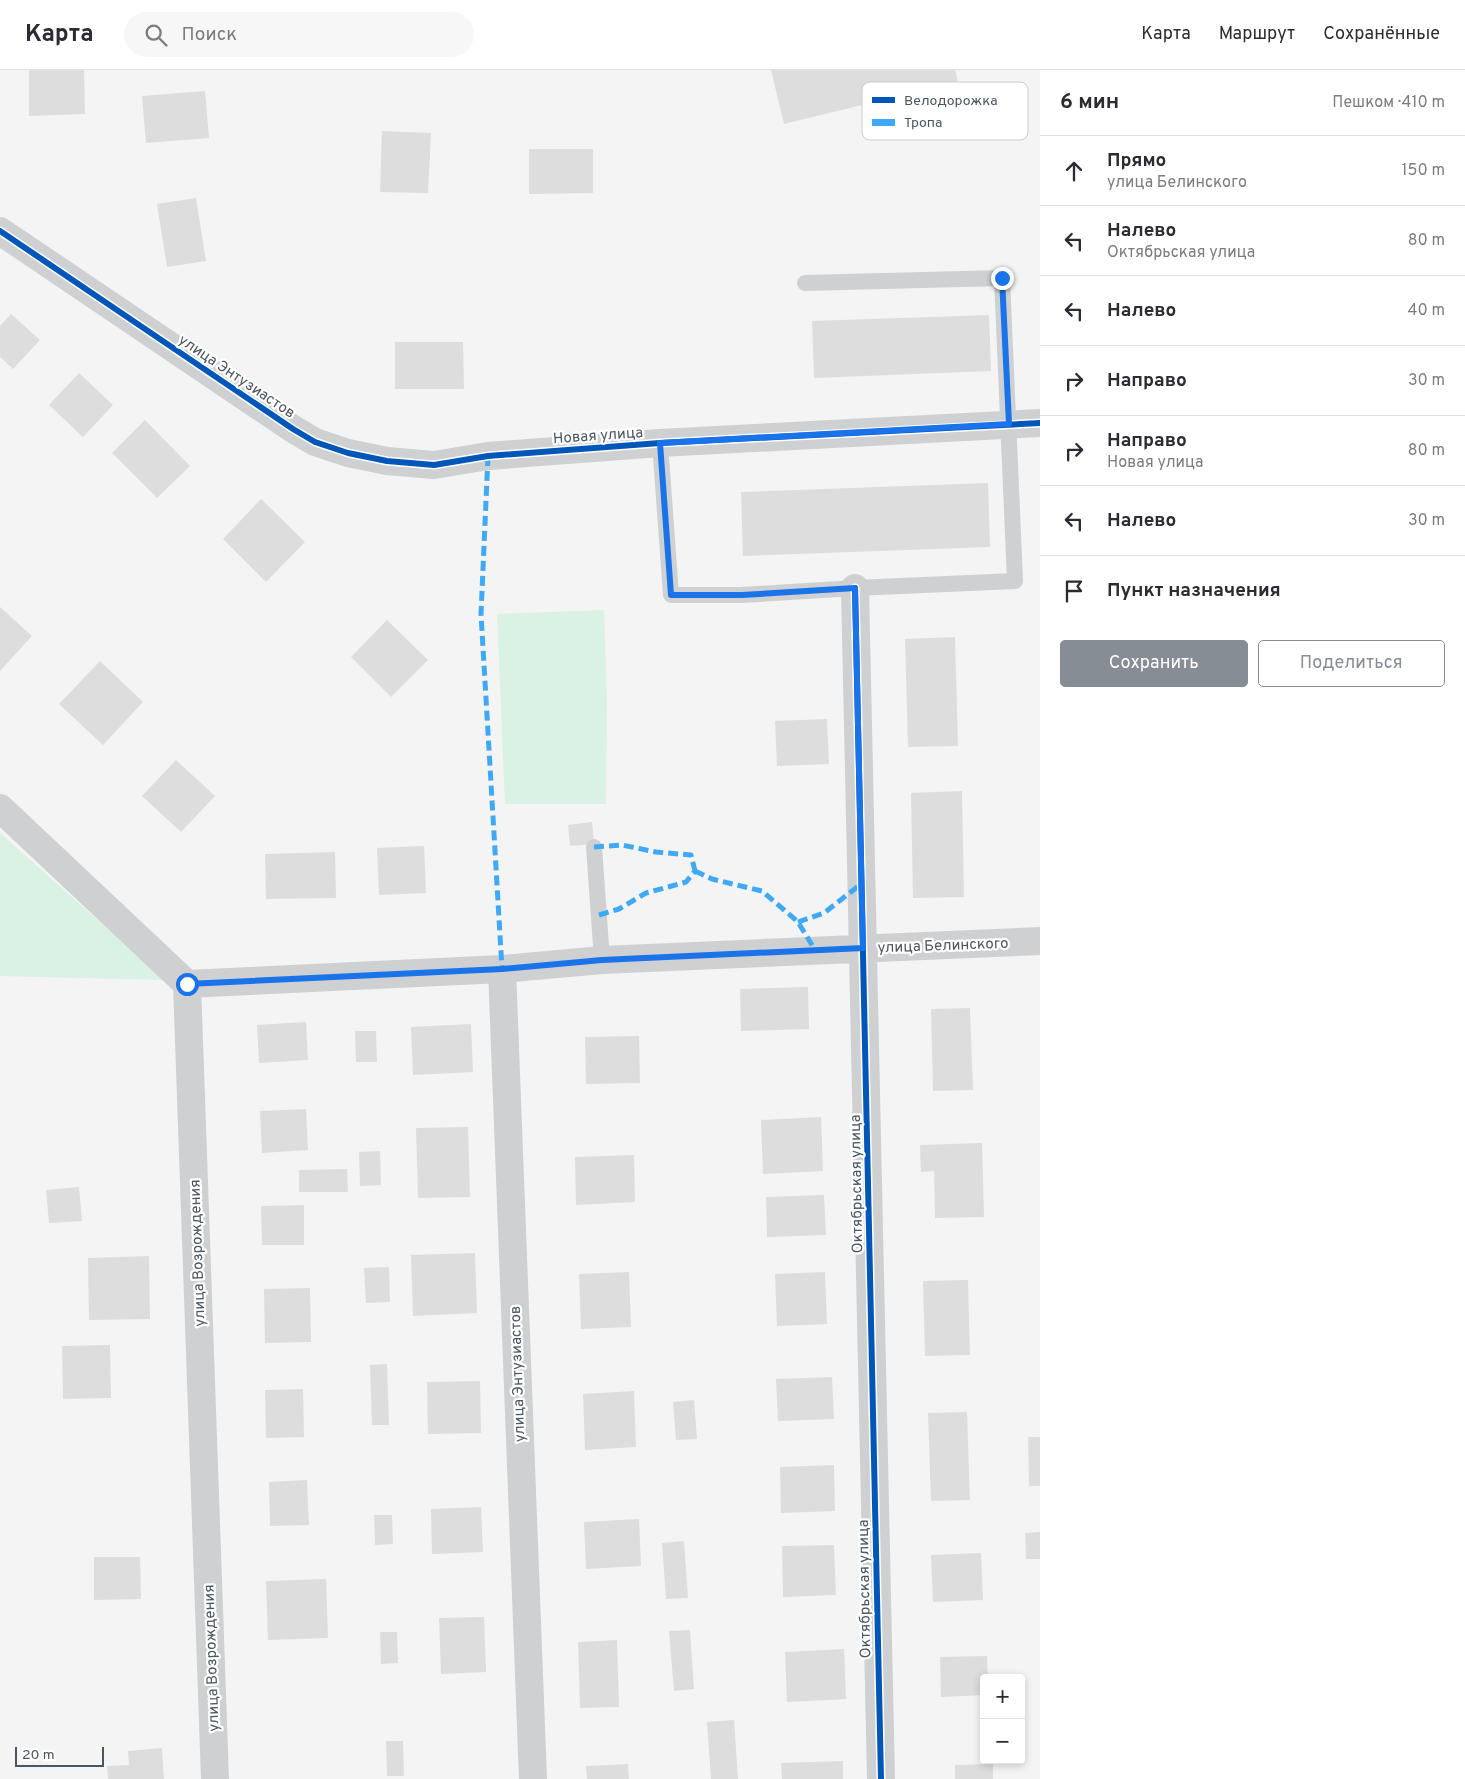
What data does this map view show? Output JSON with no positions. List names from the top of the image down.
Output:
{
  "streets": {
    "street": [
      "улица Энтузиастов",
      "Новая улица",
      "улица Белинского",
      "Октябрьская улица",
      "улица Возрождения"
    ]
  },
  "crossings": [
    ["улица Энтузиастов", "Новая улица"],
    ["улица Энтузиастов", "улица Белинского"],
    ["улица Белинского", "Октябрьская улица"],
    ["улица Белинского", "улица Возрождения"]
  ],
  "legend": ["Велодорожка", "Тропа"],
  "scale_bar": "20 m",
  "page": {
    "header": "Карта",
    "search": "Поиск",
    "nav": ["Карта", "Маршрут", "Сохранённые"],
    "heading": ["6 мин", "Пешком · 410 m"],
    "list": [
      ["Прямо", "улица Белинского", "150 m"],
      ["Налево", "Октябрьская улица", "80 m"],
      ["Налево", "40 m"],
      ["Направо", "30 m"],
      ["Направо", "Новая улица", "80 m"],
      ["Налево", "30 m"],
      "Пункт назначения"
    ],
    "buttons": ["Сохранить", "Поделиться"],
    "map_buttons": ["+", "−"],
    "scale": "20 m"
  }
}
